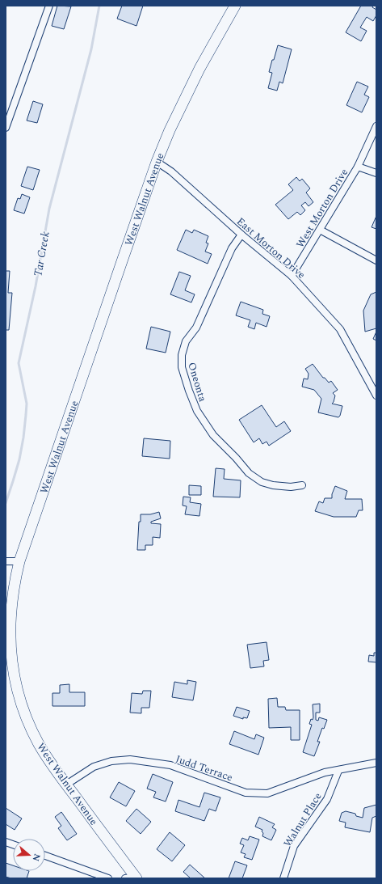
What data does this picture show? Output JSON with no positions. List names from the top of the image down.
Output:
{
  "streets": {
    "main road": ["West Walnut Avenue"],
    "street": [
      "West Morton Drive",
      "East Morton Drive",
      "Oneonta",
      "Judd Terrace",
      "Walnut Place"
    ]
  },
  "crossings": [
    ["West Walnut Avenue", "East Morton Drive"],
    ["West Walnut Avenue", "Judd Terrace"],
    ["West Morton Drive", "East Morton Drive"],
    ["East Morton Drive", "Oneonta"],
    ["Judd Terrace", "Walnut Place"]
  ],
  "water": ["Tar Creek"],
  "north": "right"
}
